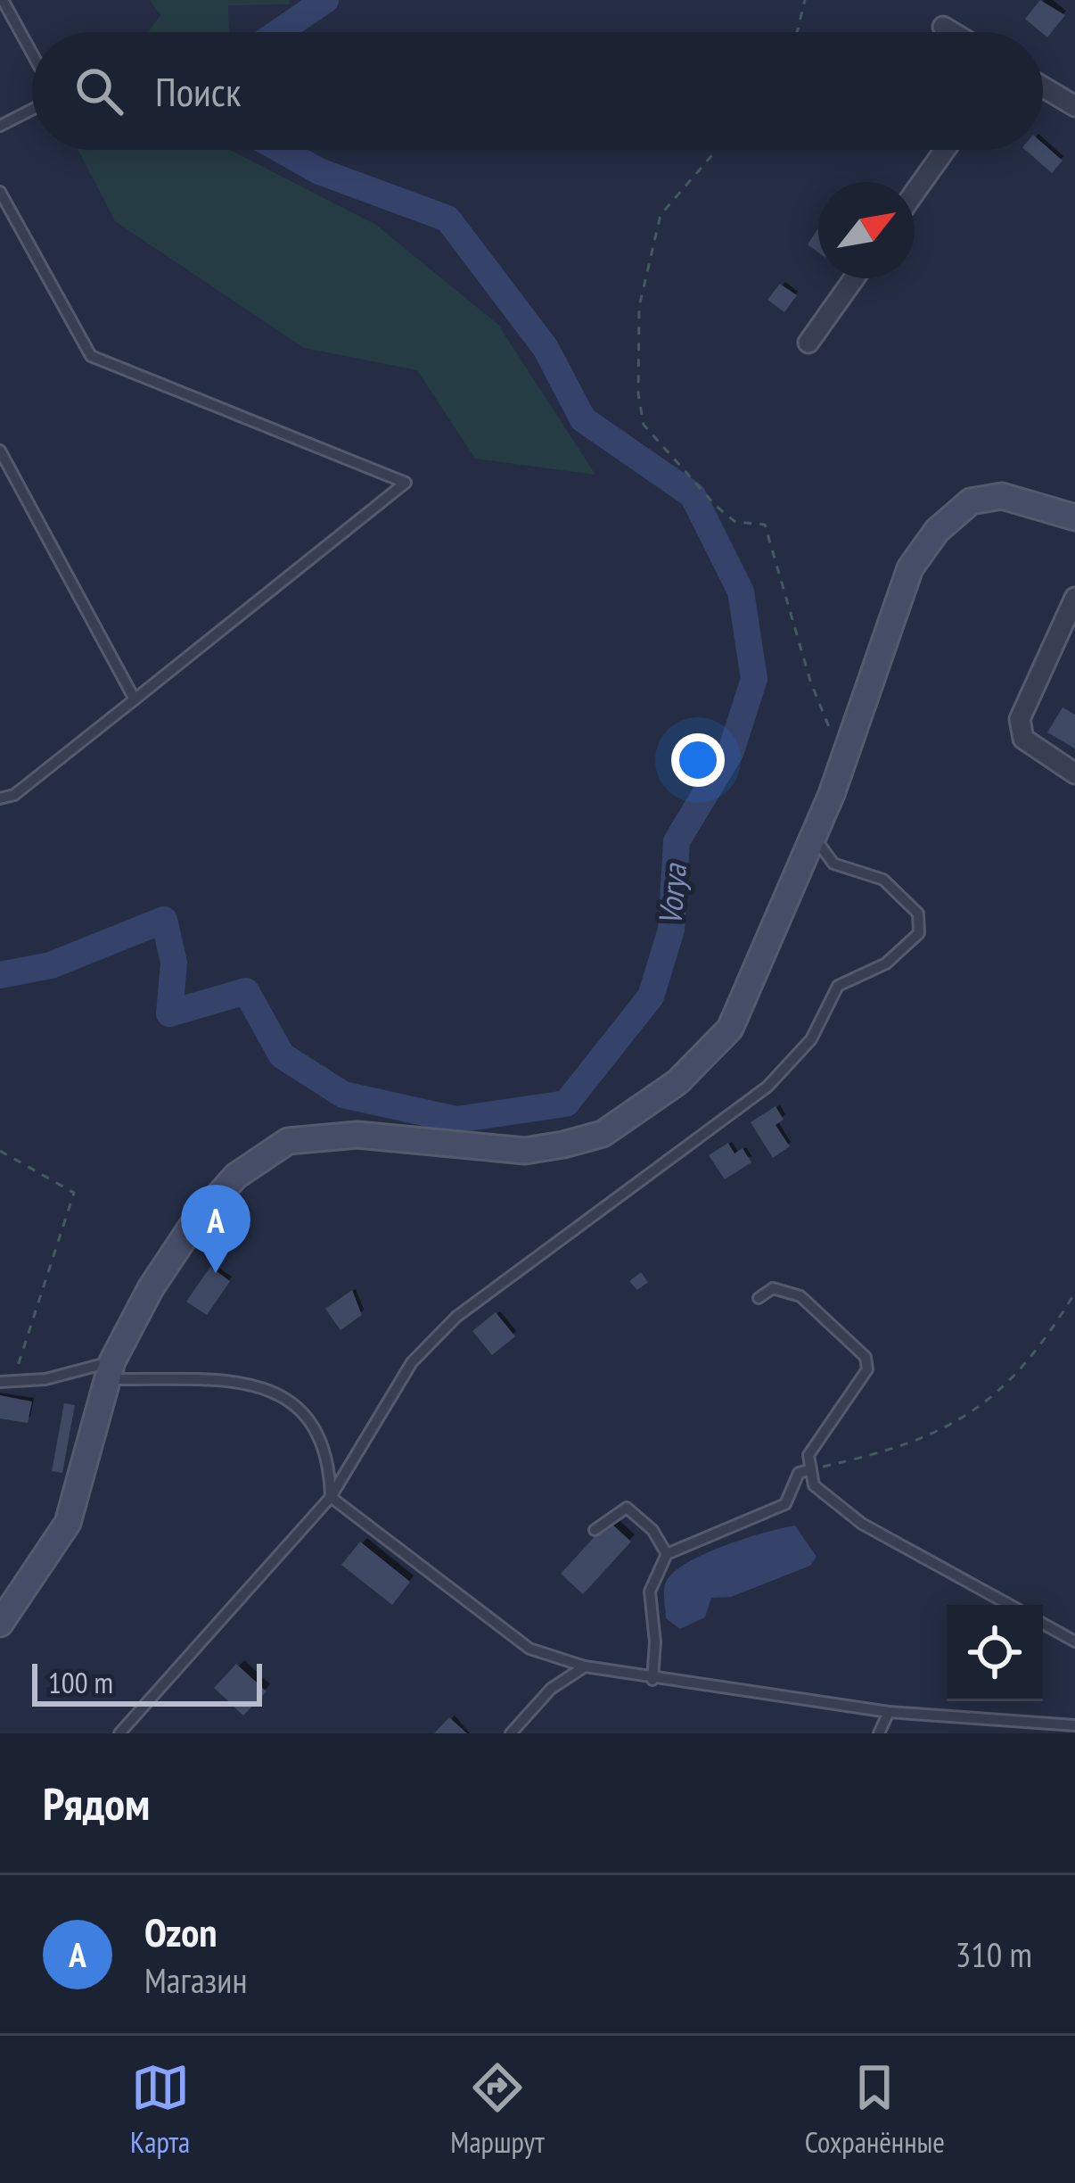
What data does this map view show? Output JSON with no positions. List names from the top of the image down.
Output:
{
  "water": ["Vorya"],
  "scale_bar": "100 m",
  "north": "top right",
  "page": {
    "search": "Поиск",
    "pins": "A",
    "scale": "100 m",
    "heading": "Рядом",
    "list": [
      {
        "mark": "A",
        "name": "Ozon",
        "note": "Магазин",
        "value": "310 m"
      }
    ],
    "nav": ["Карта", "Маршрут", "Сохранённые"]
  }
}
